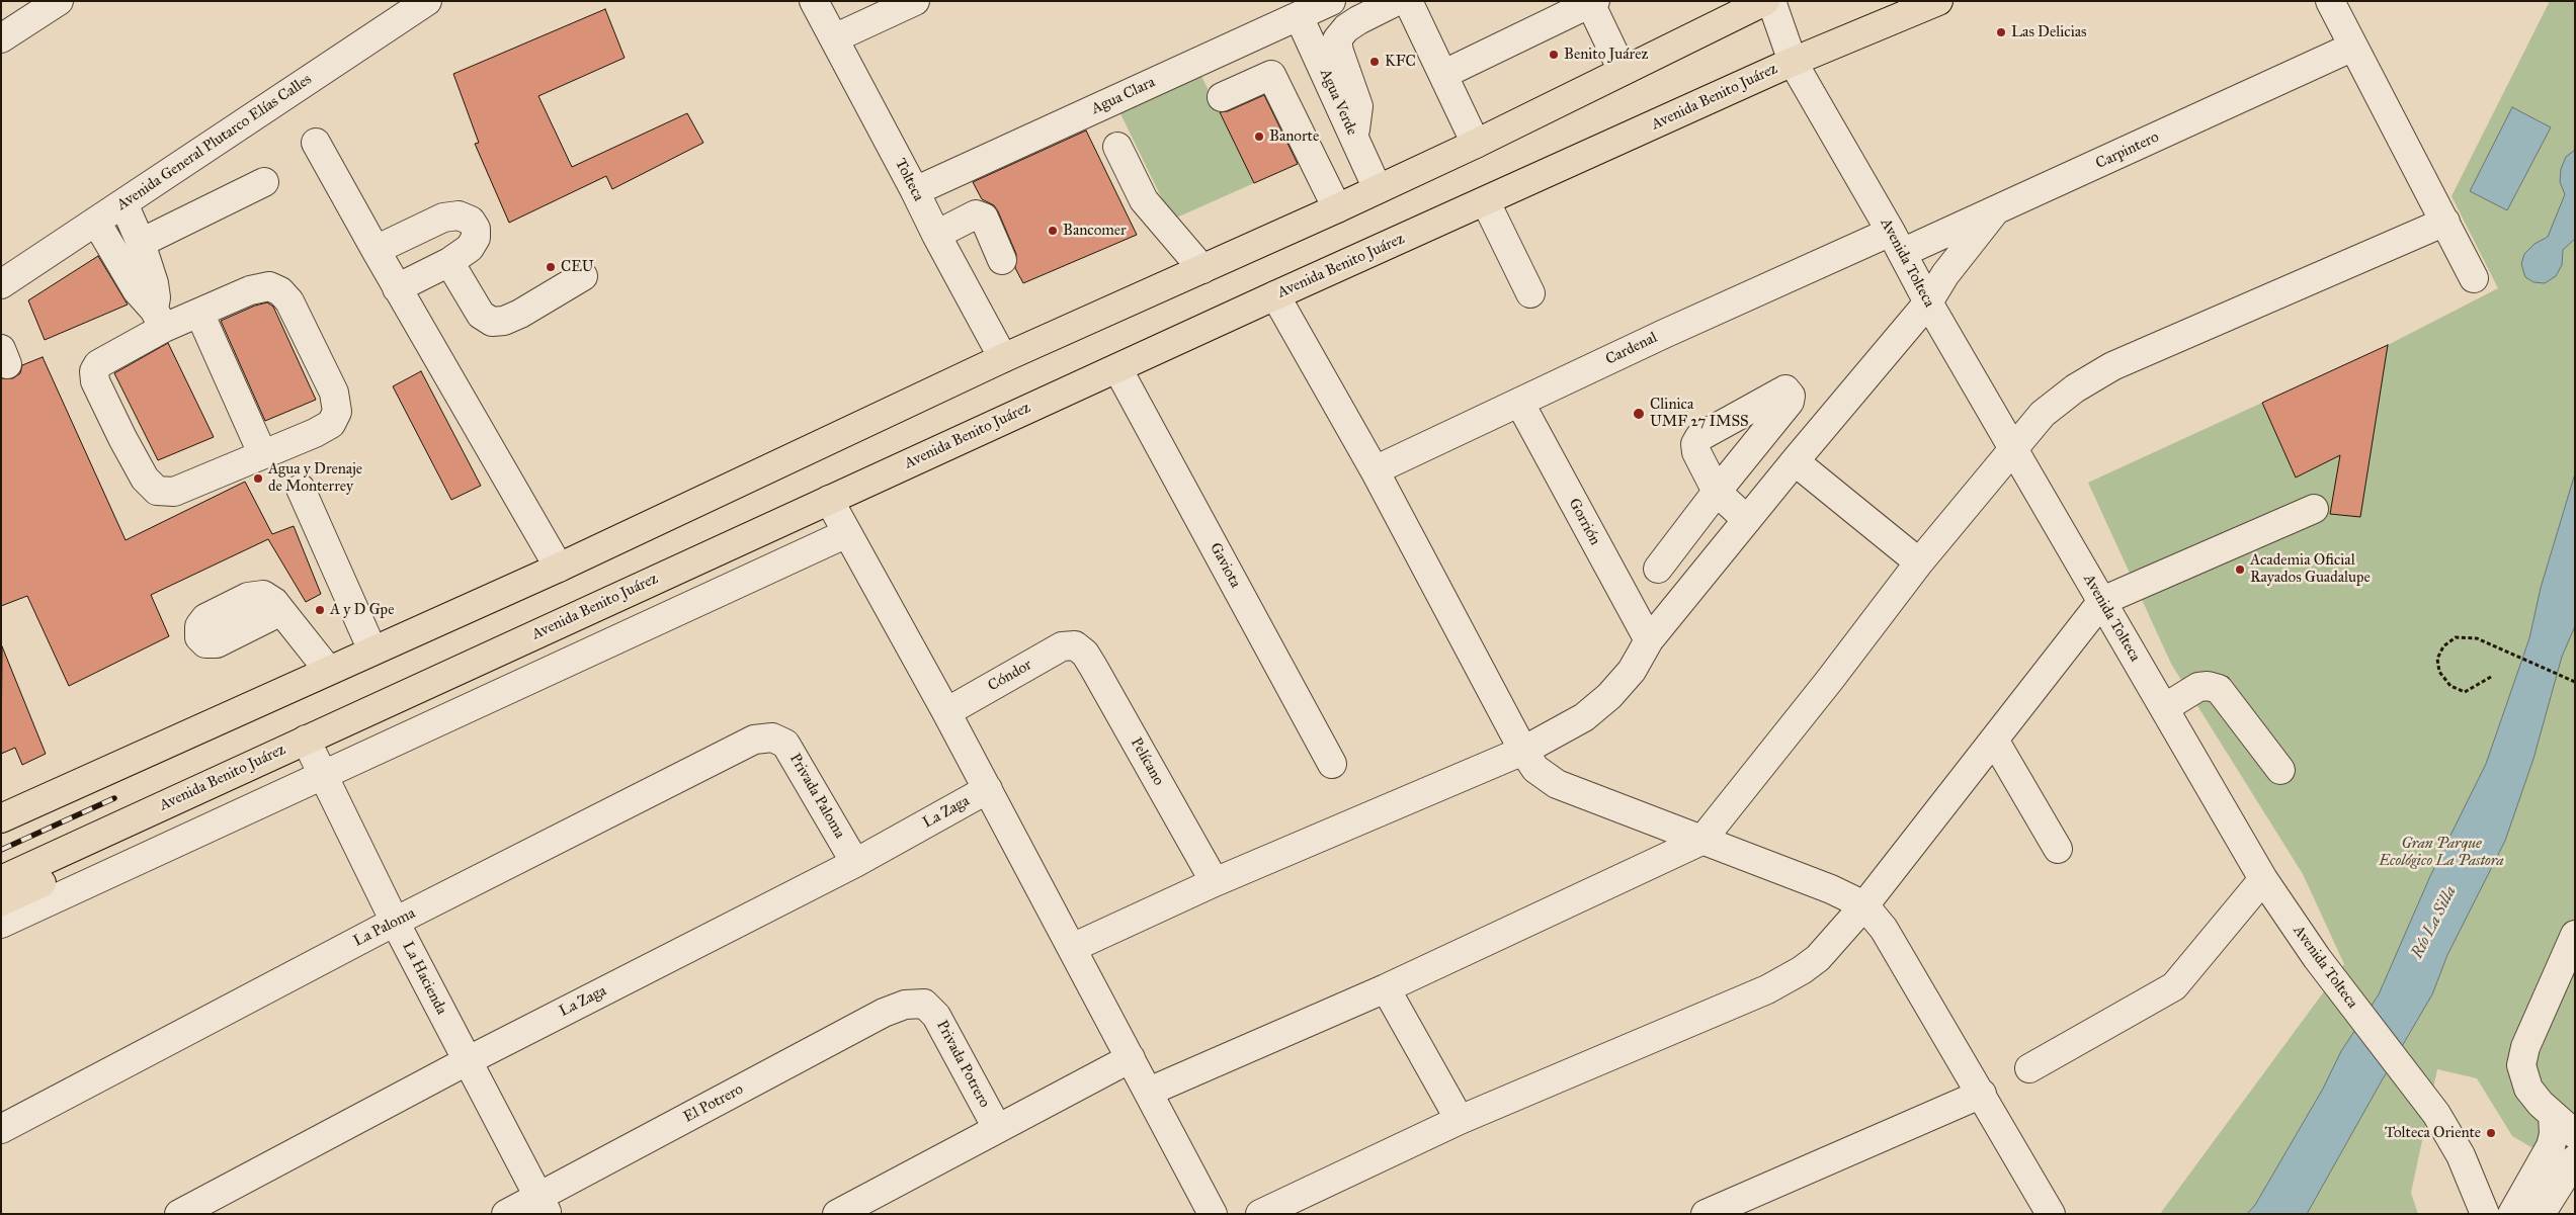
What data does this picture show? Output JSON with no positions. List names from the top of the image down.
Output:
{
  "streets": {
    "main road": ["Avenida Benito Juárez"],
    "street": [
      "Agua Clara",
      "Agua Verde",
      "Avenida General Plutarco Elías Calles",
      "Carpintero",
      "Tolteca",
      "Avenida Tolteca",
      "Cardenal",
      "Gorrión",
      "Gaviota",
      "Cóndor",
      "Pelícano",
      "Privada Paloma",
      "La Zaga",
      "La Paloma",
      "La Hacienda",
      "Privada Potrero",
      "El Potrero"
    ]
  },
  "crossings": [
    ["Agua Clara", "Agua Verde"],
    ["Agua Clara", "Tolteca"],
    ["Avenida Benito Juárez", "Avenida Tolteca"],
    ["Avenida Benito Juárez", "Gaviota"],
    ["Avenida Benito Juárez", "La Hacienda"],
    ["Carpintero", "Avenida Tolteca"],
    ["Carpintero", "Cardenal"],
    ["Avenida Tolteca", "Cardenal"],
    ["Cardenal", "Gorrión"],
    ["Cóndor", "Pelícano"],
    ["Privada Paloma", "La Zaga"],
    ["Privada Paloma", "La Paloma"],
    ["La Zaga", "La Hacienda"],
    ["La Paloma", "La Hacienda"],
    ["La Hacienda", "El Potrero"],
    ["Privada Potrero", "El Potrero"]
  ],
  "water": ["Río La Silla"],
  "parks": ["Gran Parque Ecológico La Pastora"],
  "places": [
    "Las Delicias",
    "Benito Juárez",
    "KFC",
    "Banorte",
    "Bancomer",
    "CEU",
    "Clinica UMF 27 IMSS",
    "Agua y Drenaje de Monterrey",
    "Academia Oficial Rayados Guadalupe",
    "A y D Gpe",
    "Tolteca Oriente"
  ]
}
